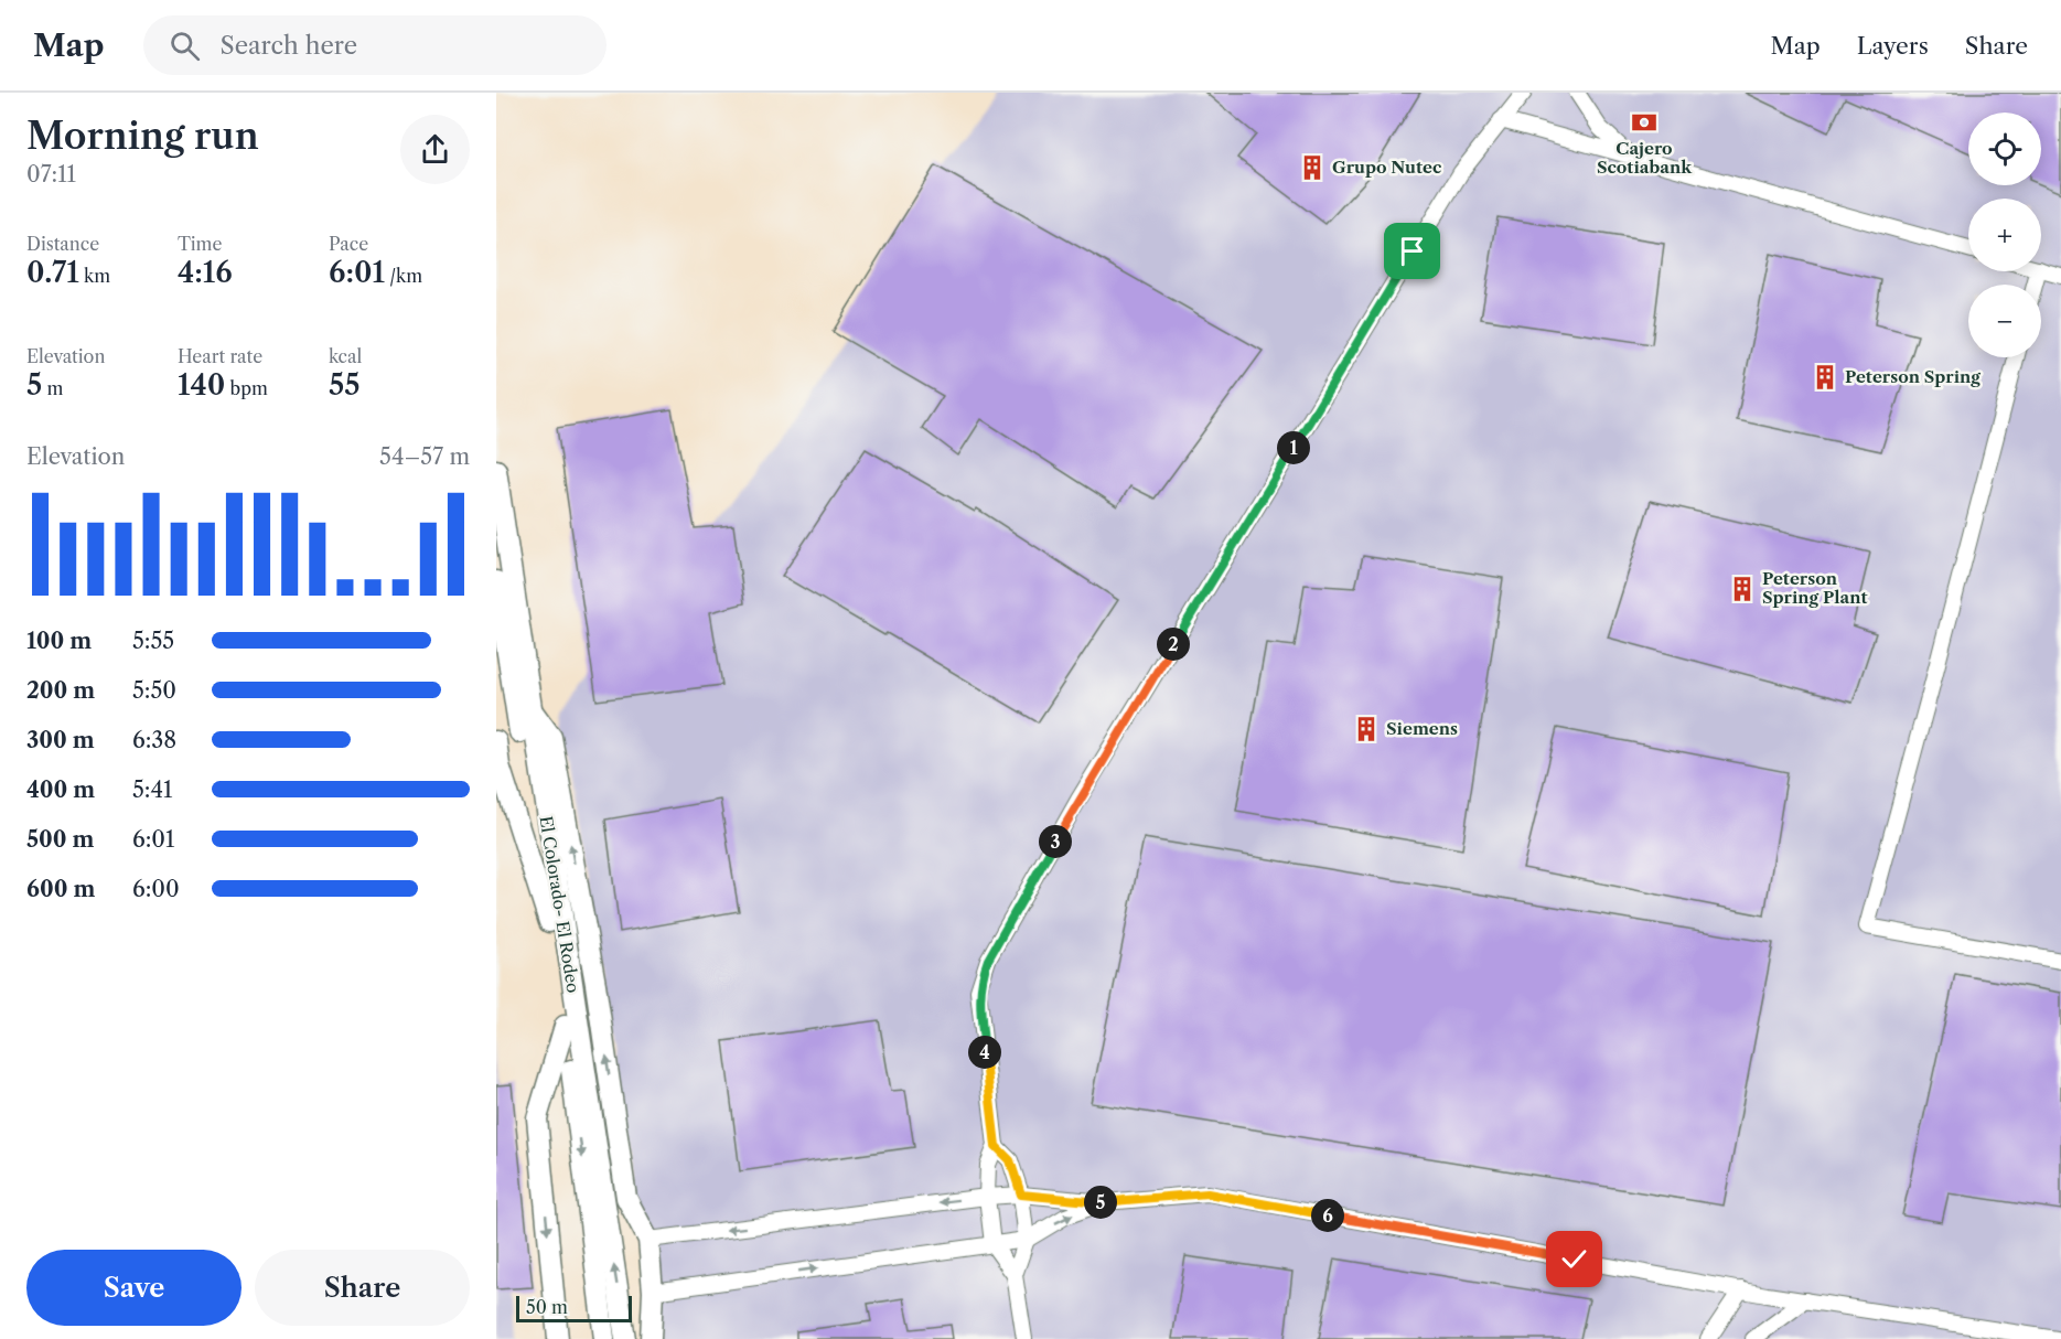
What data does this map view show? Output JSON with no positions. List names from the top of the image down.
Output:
{
  "streets": {
    "main road": ["El Colorado- El Rodeo"]
  },
  "places": {
    "bank": ["Cajero Scotiabank"],
    "building": [
      "Grupo Nutec",
      "Peterson Spring",
      "Peterson Spring Plant",
      "Siemens"
    ]
  },
  "scale_bar": "50 m",
  "page": {
    "header": "Map",
    "search": "Search here",
    "nav": ["Map", "Layers", "Share"],
    "heading": ["Morning run", "07:11"],
    "map_buttons": ["+", "−"],
    "stats": [
      ["Distance", "0.71 km"],
      ["Time", "4:16"],
      ["Pace", "6:01 /km"],
      ["Elevation", "5 m"],
      ["Heart rate", "140 bpm"],
      ["kcal", "55"]
    ],
    "chart": ["Elevation", "54–57 m"],
    "pins": [
      "1",
      "2",
      "3",
      "4",
      "5",
      "6"
    ],
    "list": [
      {
        "name": "100 m",
        "note": "5:55"
      },
      {
        "name": "200 m",
        "note": "5:50"
      },
      {
        "name": "300 m",
        "note": "6:38"
      },
      {
        "name": "400 m",
        "note": "5:41"
      },
      {
        "name": "500 m",
        "note": "6:01"
      },
      {
        "name": "600 m",
        "note": "6:00"
      }
    ],
    "buttons": ["Save", "Share"],
    "scale": "50 m"
  }
}
